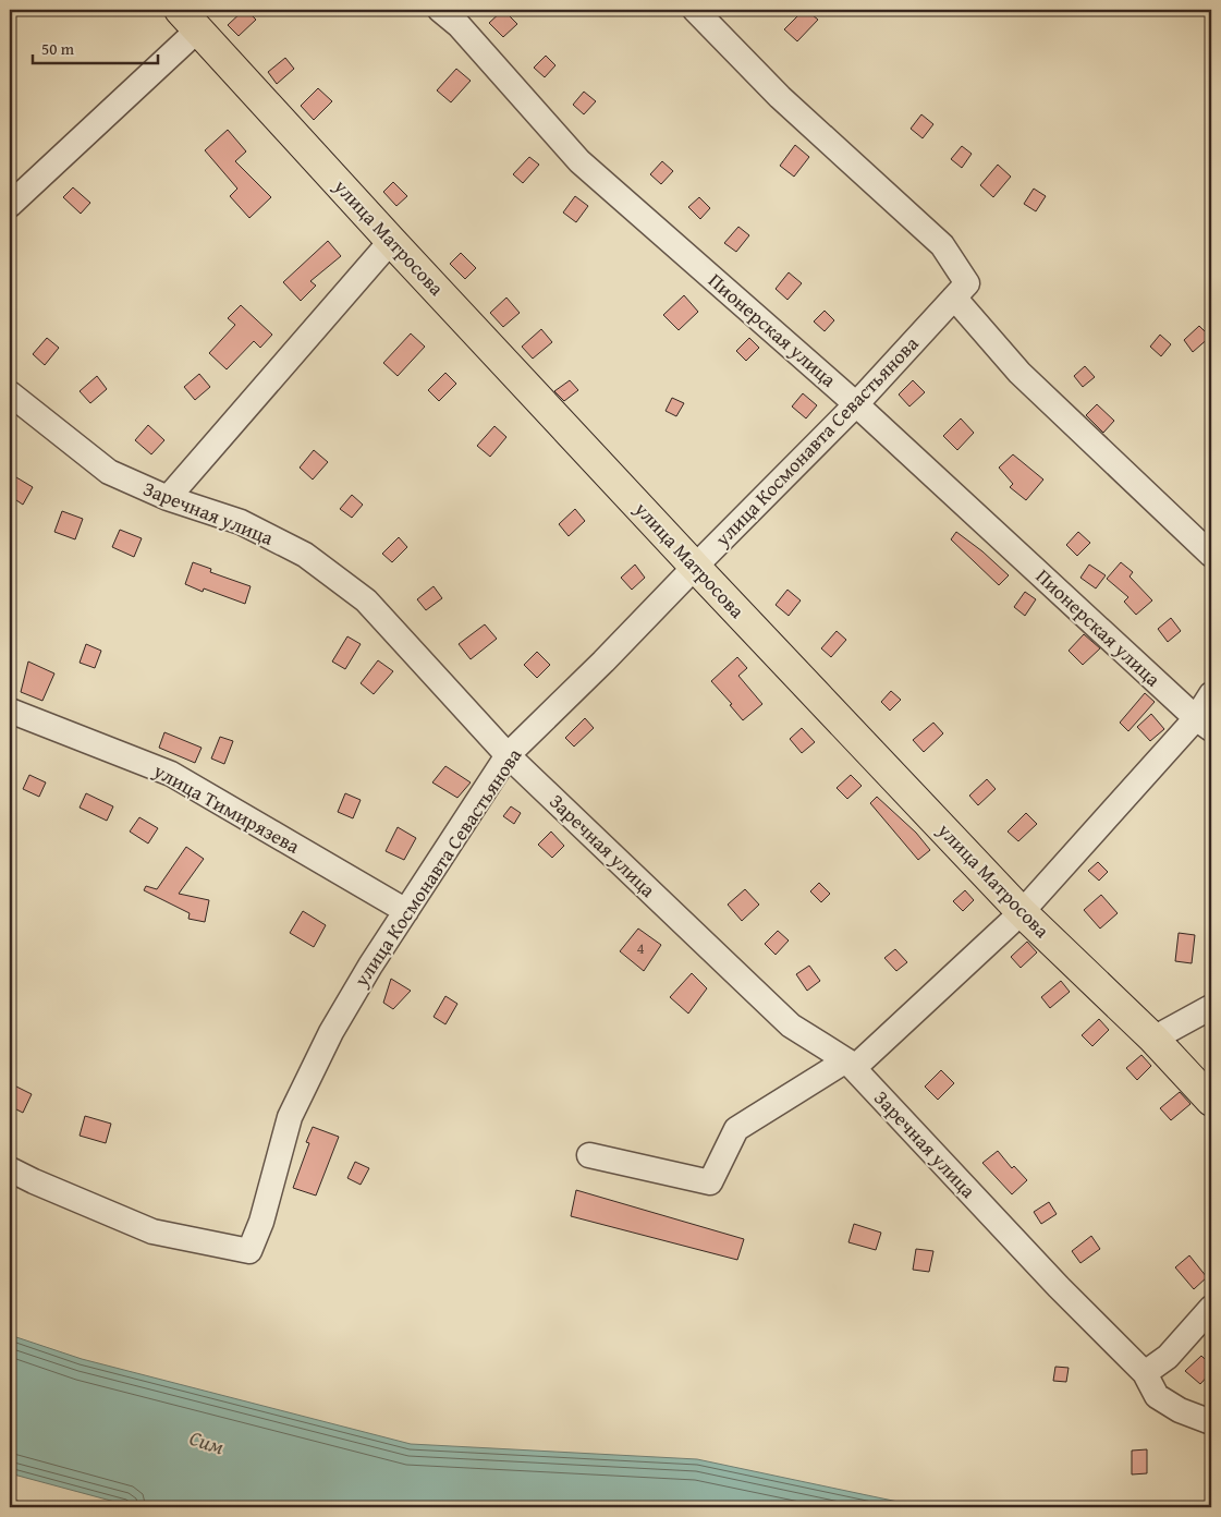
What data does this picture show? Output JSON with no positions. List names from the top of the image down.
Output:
{
  "streets": {
    "main road": ["улица Матросова"],
    "street": [
      "Пионерская улица",
      "улица Космонавта Севастьянова",
      "Заречная улица",
      "улица Тимирязева"
    ]
  },
  "crossings": [
    ["улица Матросова", "улица Космонавта Севастьянова"],
    ["Пионерская улица", "улица Космонавта Севастьянова"],
    ["улица Космонавта Севастьянова", "Заречная улица"],
    ["улица Космонавта Севастьянова", "улица Тимирязева"]
  ],
  "water": ["Сим"],
  "house_numbers": ["4"],
  "scale_bar": "50 m"
}
